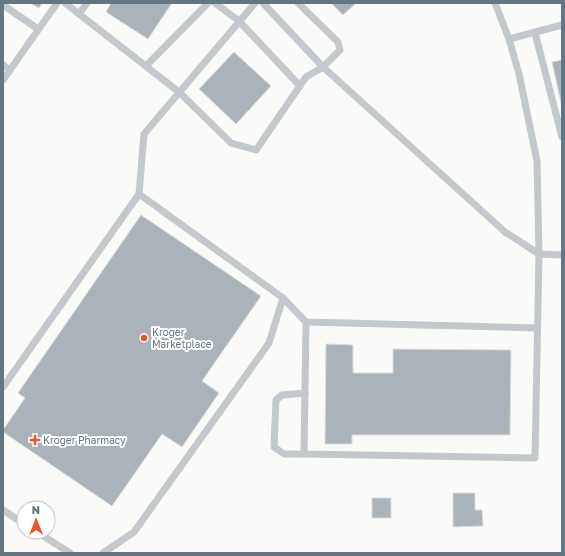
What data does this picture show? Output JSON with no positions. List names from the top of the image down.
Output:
{
  "places": {
    "other": ["Kroger Marketplace"],
    "health": ["Kroger Pharmacy"]
  },
  "north": "top"
}
